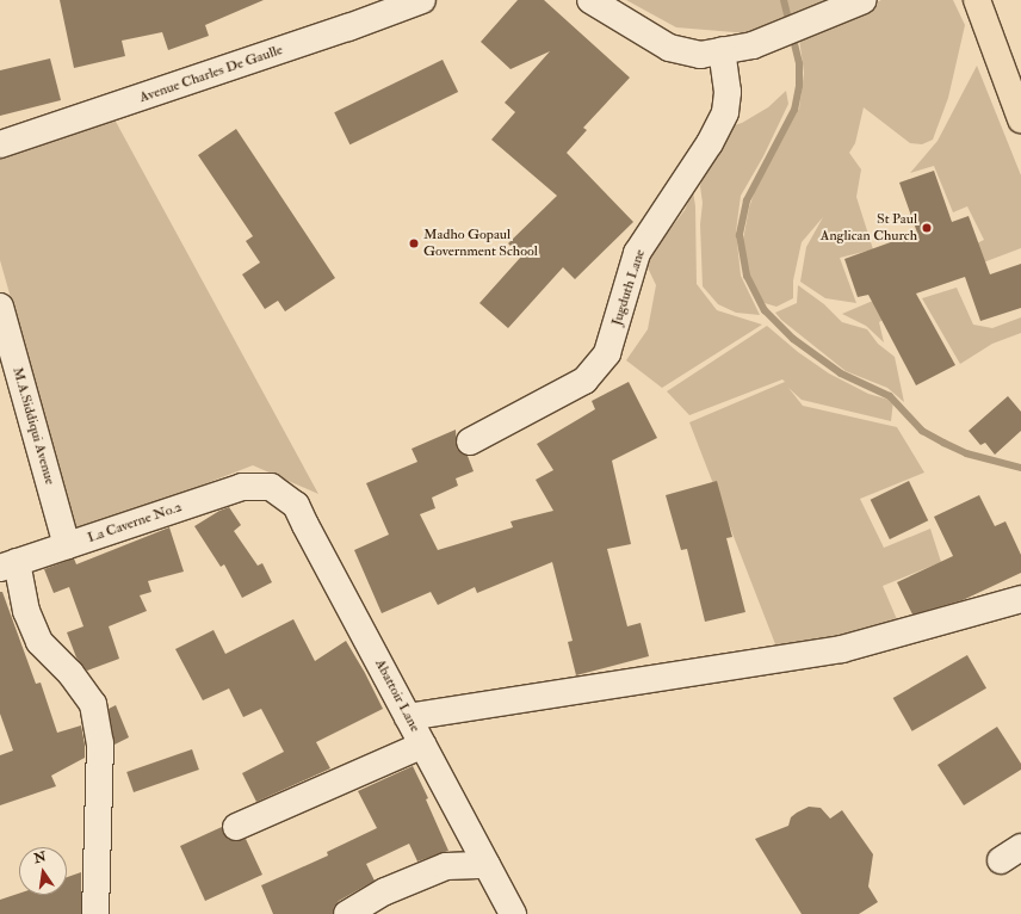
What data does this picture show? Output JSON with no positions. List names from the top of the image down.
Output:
{
  "streets": {
    "street": [
      "Avenue Charles De Gaulle",
      "Jugduth Lane",
      "M.A.Siddiqui Avenue",
      "La Caverne No.2",
      "Abattoir Lane"
    ]
  },
  "crossings": [
    ["M.A.Siddiqui Avenue", "La Caverne No.2"],
    ["La Caverne No.2", "Abattoir Lane"]
  ],
  "places": ["St Paul Anglican Church", "Madho Gopaul Government School"],
  "north": "top"
}
